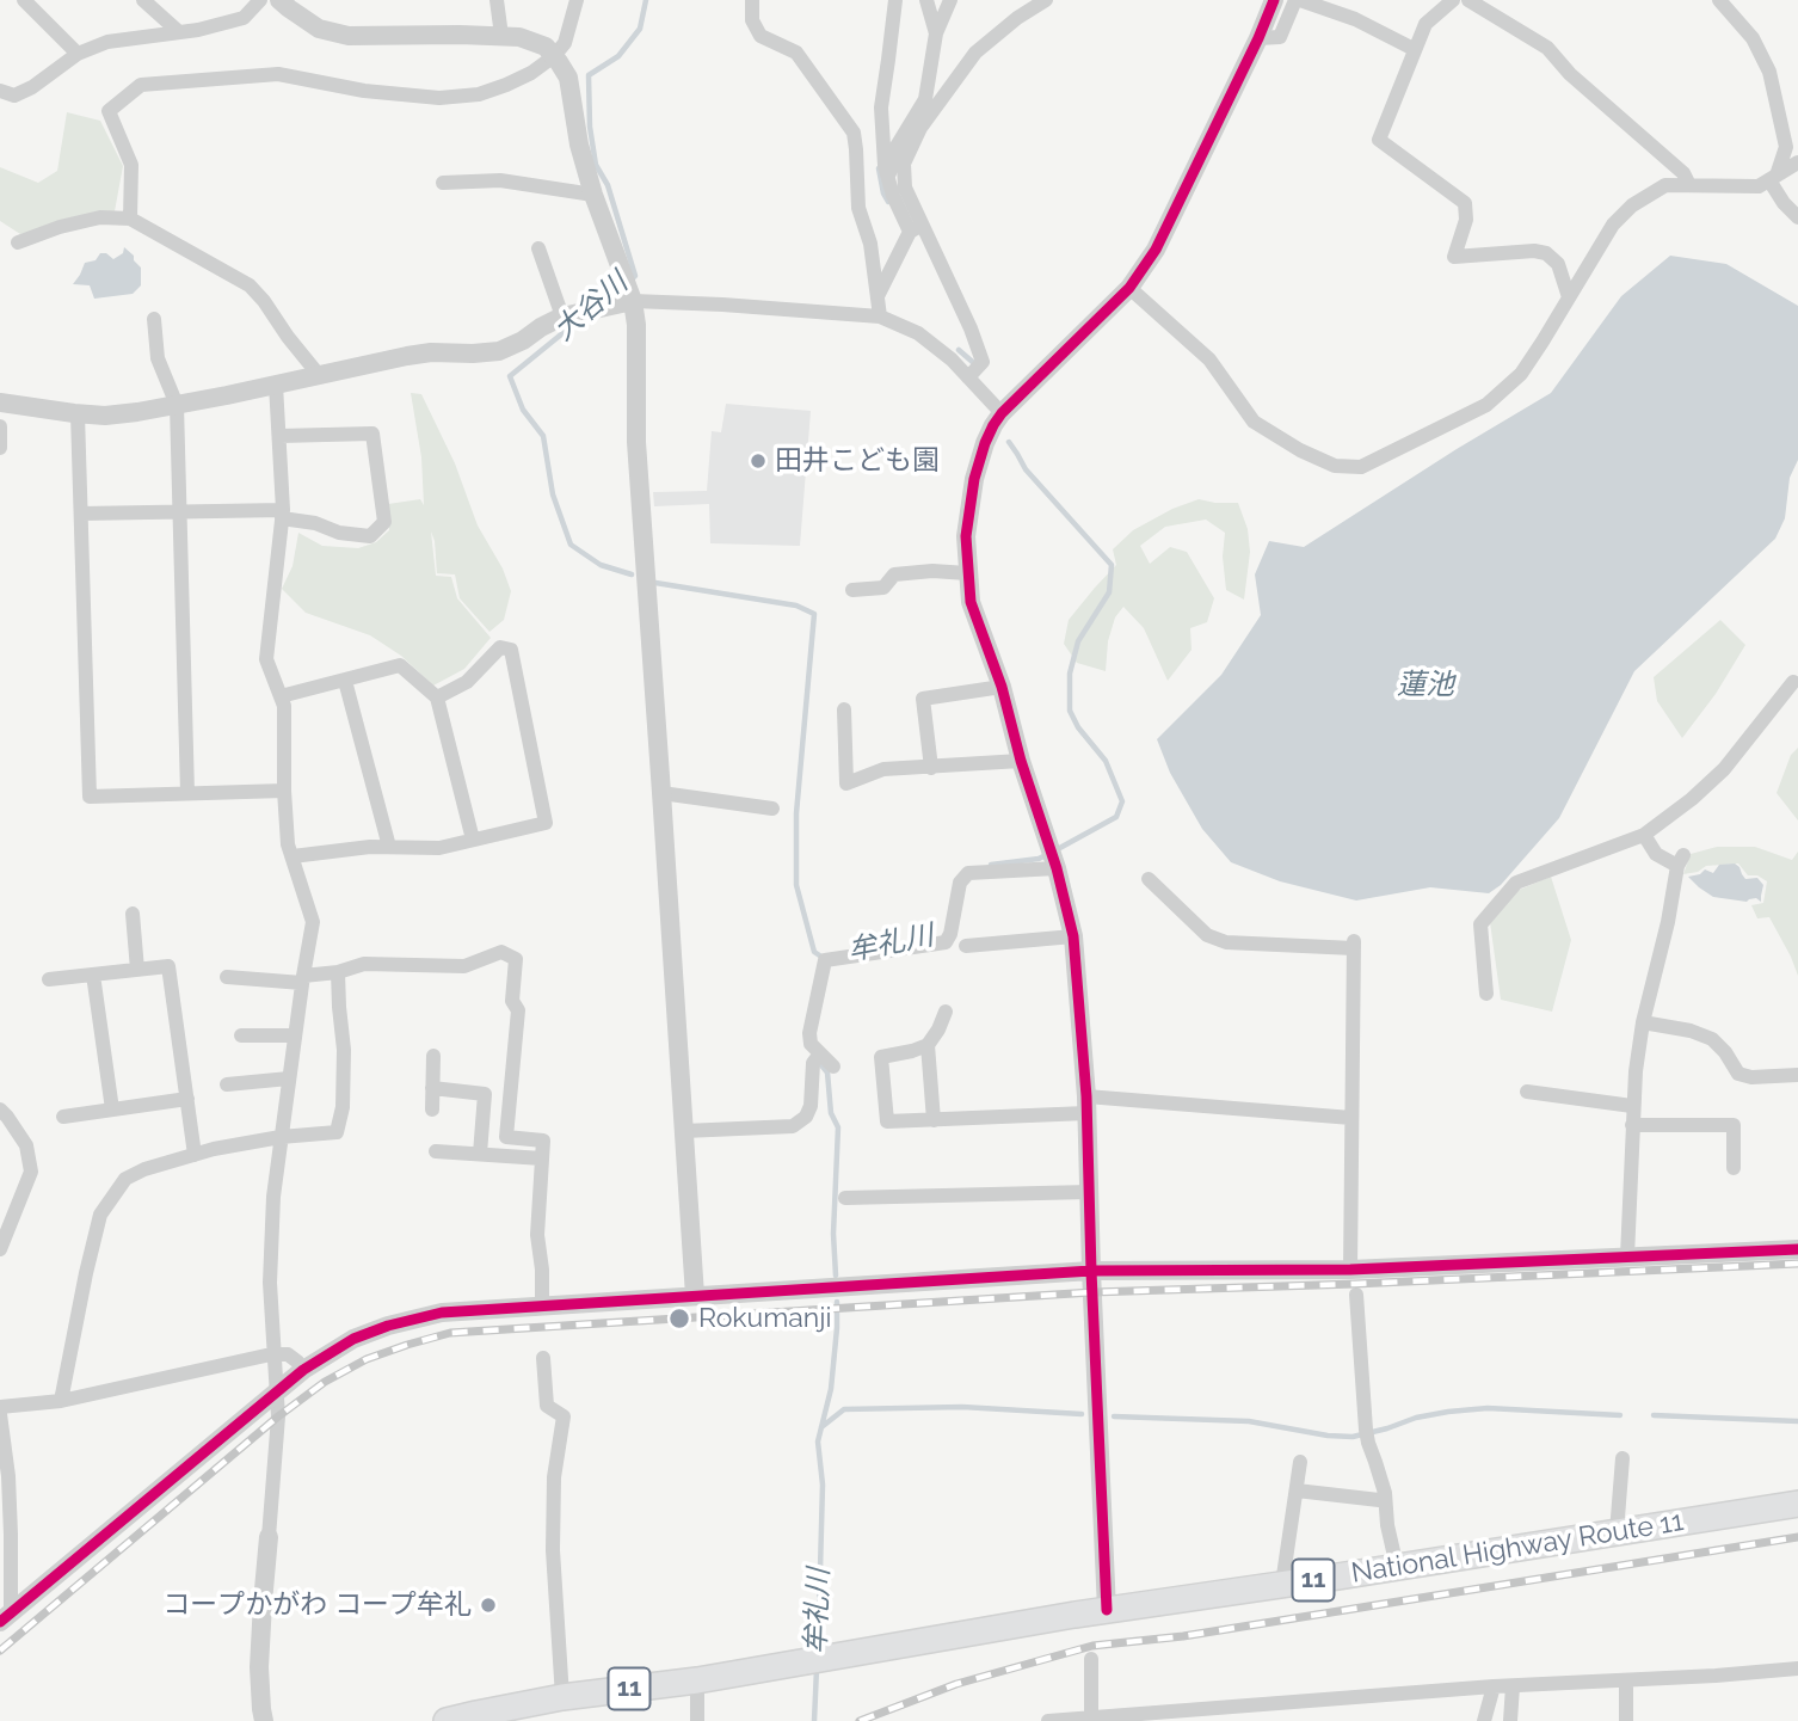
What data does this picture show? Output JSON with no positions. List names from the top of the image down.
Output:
{
  "streets": {
    "highway": ["National Highway Route 11", "11"]
  },
  "water": ["大谷川", "蓮池", "牟礼川"],
  "places": ["田井こども園", "Rokumanji", "コープかがわ コープ牟礼"]
}
